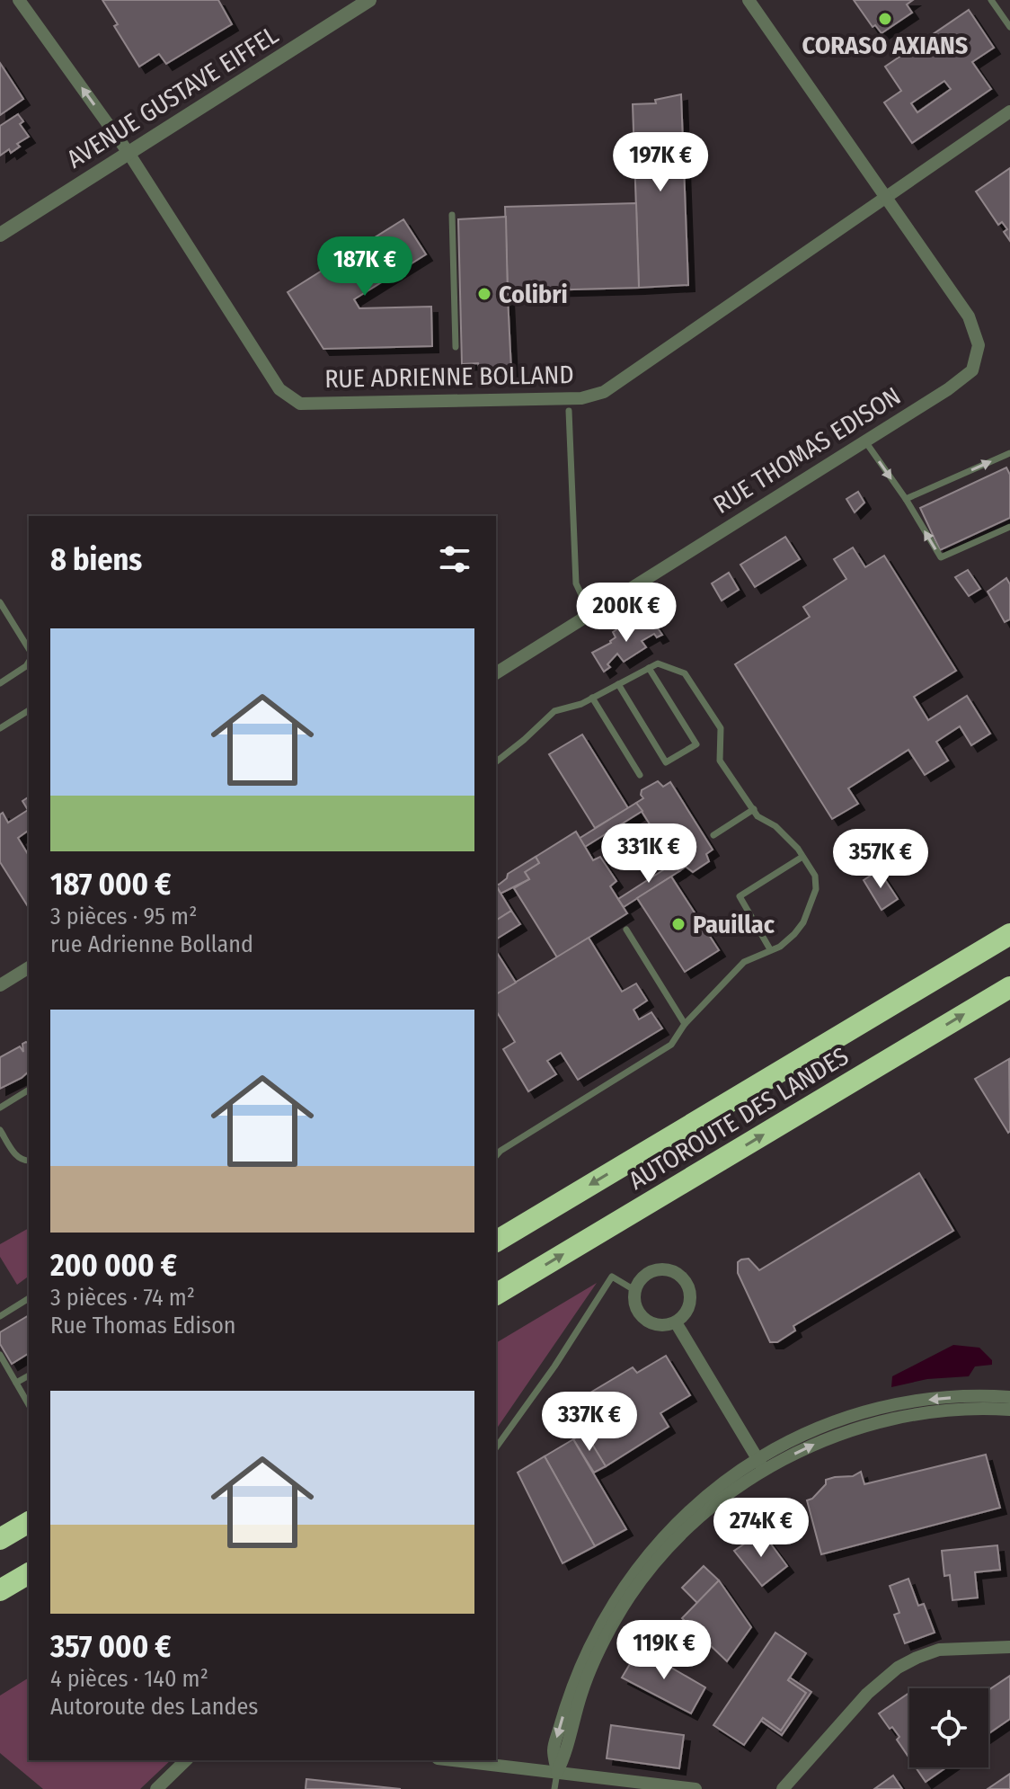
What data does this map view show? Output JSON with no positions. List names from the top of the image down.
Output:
{
  "streets": {
    "highway": ["AUTOROUTE DES LANDES"],
    "street": ["AVENUE GUSTAVE EIFFEL", "RUE ADRIENNE BOLLAND", "RUE THOMAS EDISON"]
  },
  "crossings": [
    ["AVENUE GUSTAVE EIFFEL", "RUE ADRIENNE BOLLAND"],
    ["RUE ADRIENNE BOLLAND", "RUE THOMAS EDISON"]
  ],
  "places": ["CORASO AXIANS", "Colibri", "Pauillac"],
  "page": {
    "price": [
      "197K €",
      "187K €",
      "200K €",
      "331K €",
      "357K €",
      "337K €",
      "274K €",
      "119K €"
    ],
    "heading": "8 biens",
    "list": [
      {
        "name": "187 000 €",
        "note": "3 pièces · 95 m² · rue Adrienne Bolland"
      },
      {
        "name": "200 000 €",
        "note": "3 pièces · 74 m² · Rue Thomas Edison"
      },
      {
        "name": "357 000 €",
        "note": "4 pièces · 140 m² · Autoroute des Landes"
      }
    ]
  }
}
